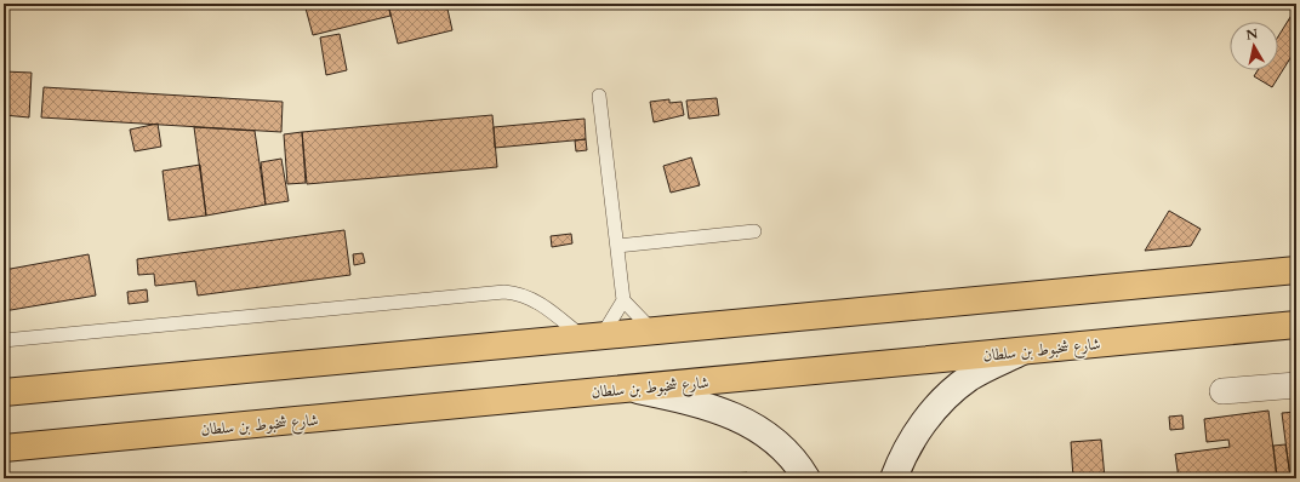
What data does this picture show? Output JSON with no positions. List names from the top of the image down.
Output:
{
  "streets": {
    "main road": ["شارع شخبوط بن سلطان"]
  },
  "north": "top"
}
